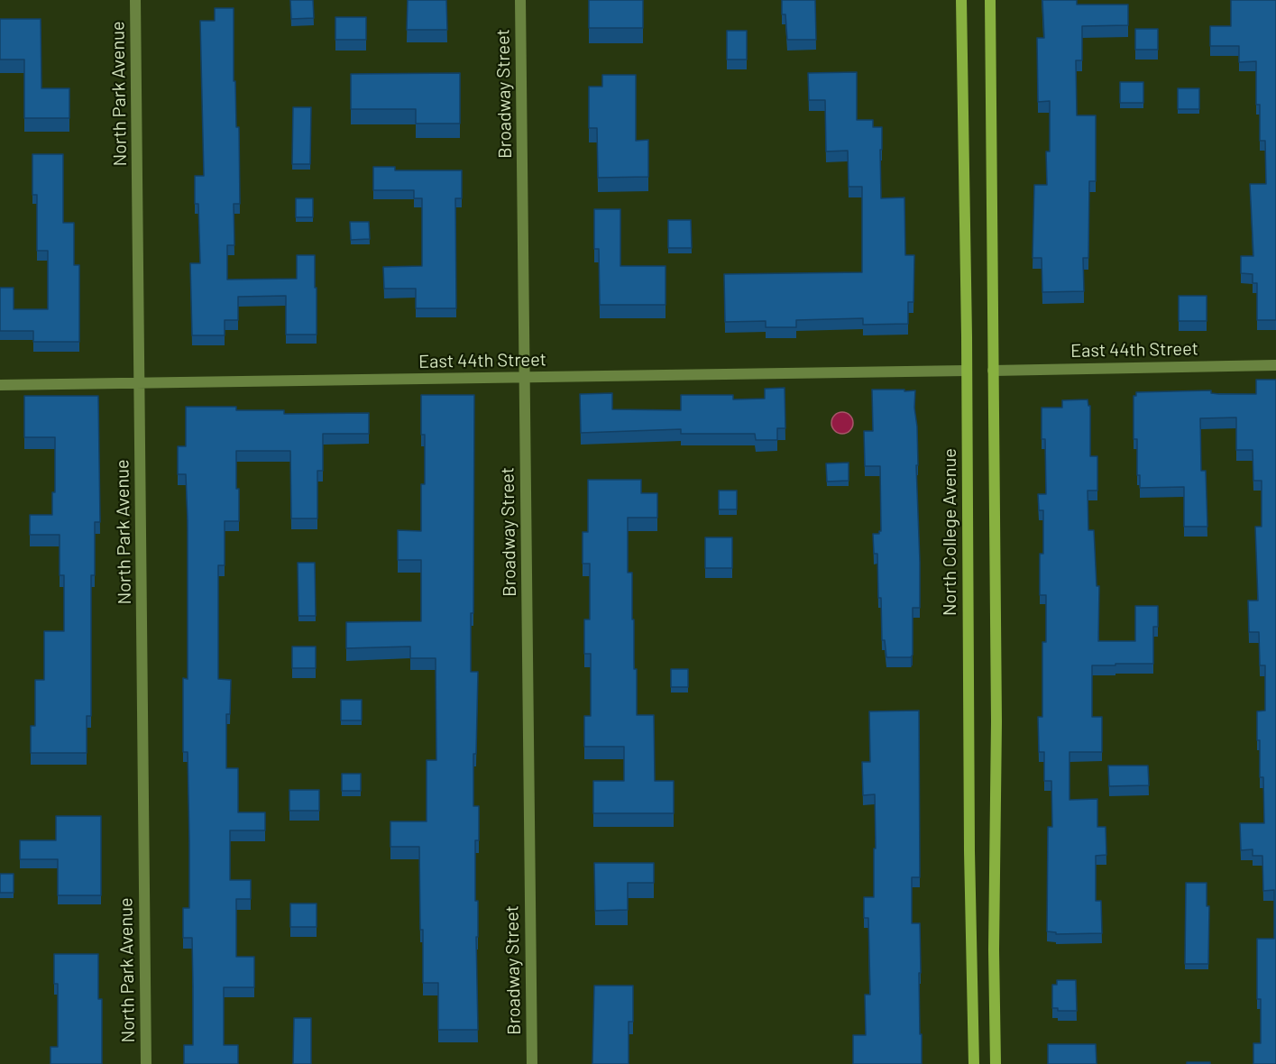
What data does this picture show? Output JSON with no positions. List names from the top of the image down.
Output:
{
  "streets": {
    "main road": ["North College Avenue"],
    "street": ["North Park Avenue", "Broadway Street", "East 44th Street"]
  },
  "crossings": [
    ["North Park Avenue", "East 44th Street"],
    ["Broadway Street", "East 44th Street"],
    ["East 44th Street", "North College Avenue"]
  ]
}
